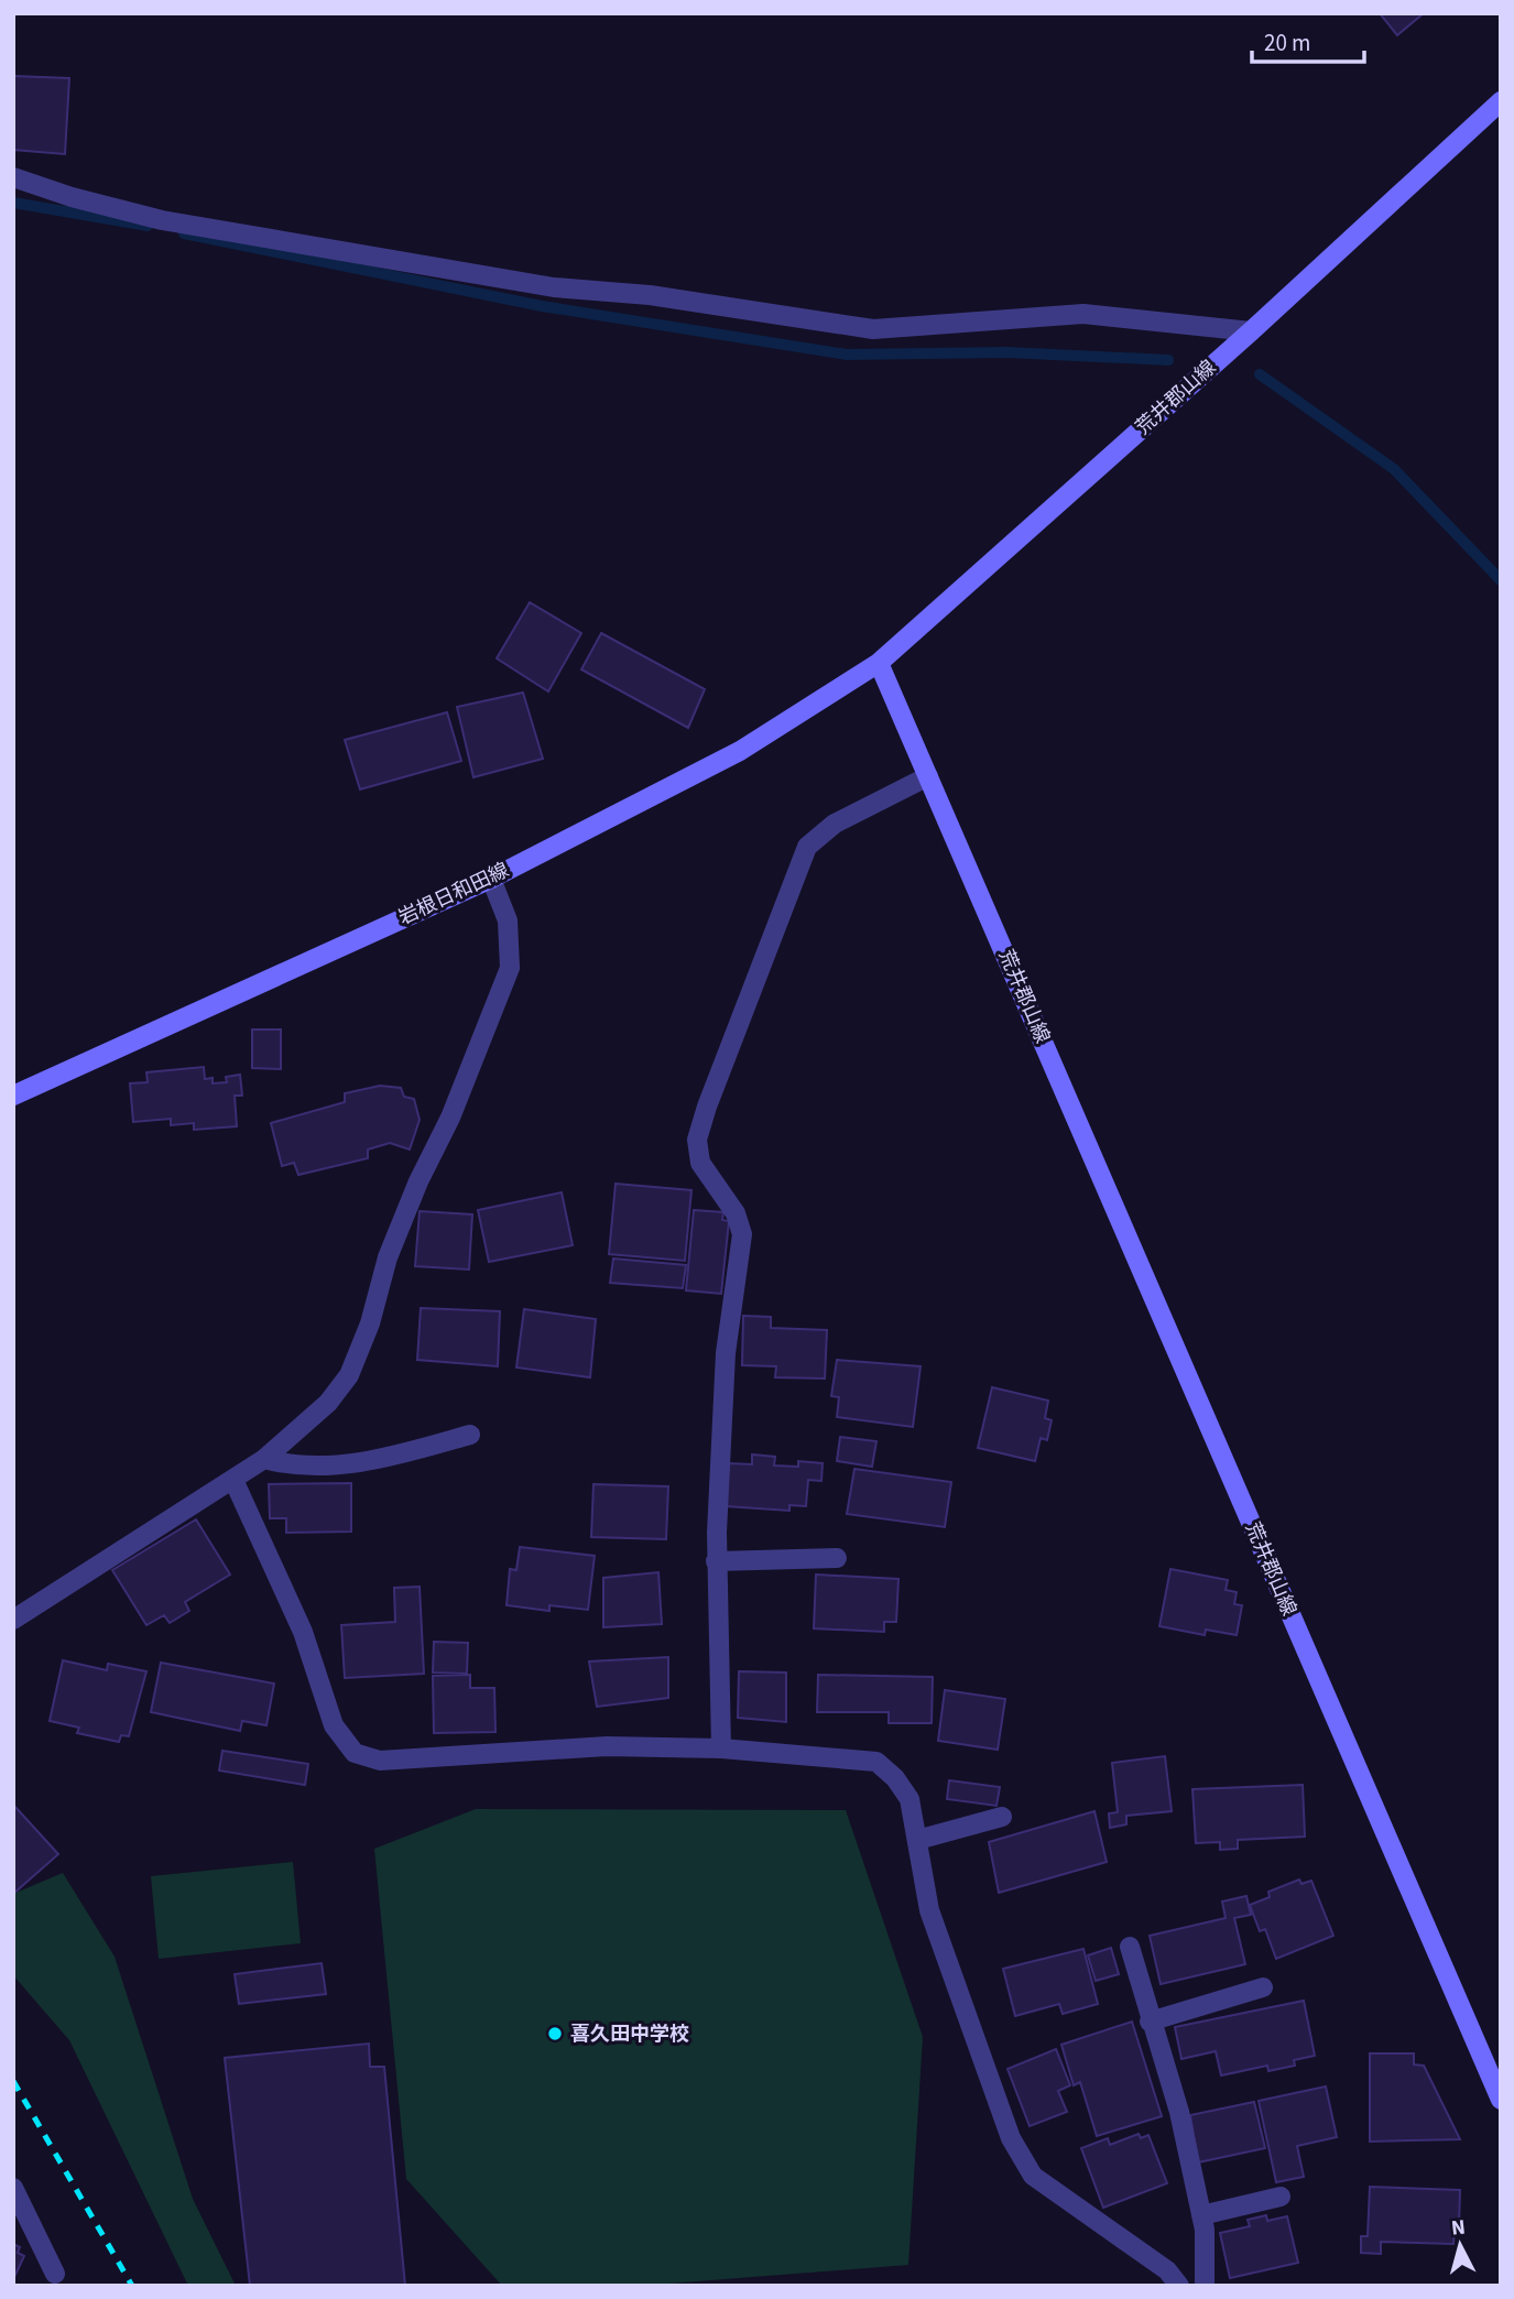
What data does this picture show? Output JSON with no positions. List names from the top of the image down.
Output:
{
  "streets": {
    "main road": ["荒井郡山線", "岩根日和田線"]
  },
  "crossings": [
    ["荒井郡山線", "岩根日和田線"]
  ],
  "places": ["喜久田中学校"],
  "scale_bar": "20 m",
  "north": "top"
}
